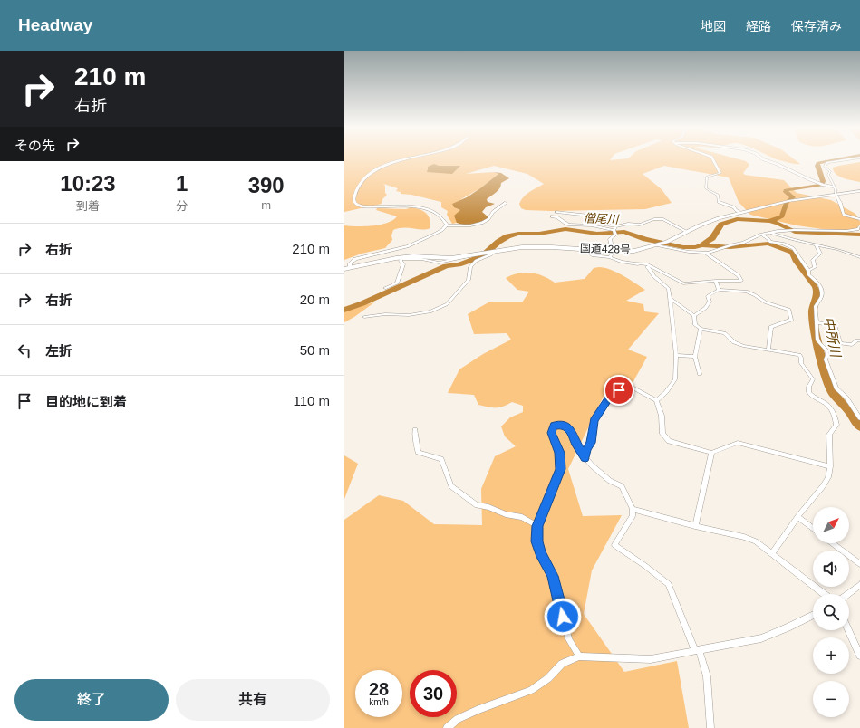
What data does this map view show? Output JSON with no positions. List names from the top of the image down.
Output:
{
  "streets": {
    "highway": ["国道428号"]
  },
  "water": ["僧尾川", "中所川"],
  "north": "top right",
  "page": {
    "header": "Headway",
    "nav": ["地図", "経路", "保存済み"],
    "turn": ["210 m", "右折"],
    "then": "その先",
    "eta": [
      "10:23",
      "到着",
      "1",
      "分",
      "390",
      "m"
    ],
    "list": [
      {
        "name": "右折",
        "value": "210 m"
      },
      {
        "name": "右折",
        "value": "20 m"
      },
      {
        "name": "左折",
        "value": "50 m"
      },
      {
        "name": "目的地に到着",
        "value": "110 m"
      }
    ],
    "map_buttons": ["+", "−"],
    "speed": "28 km/h",
    "limit": "30",
    "buttons": ["終了", "共有"]
  }
}
